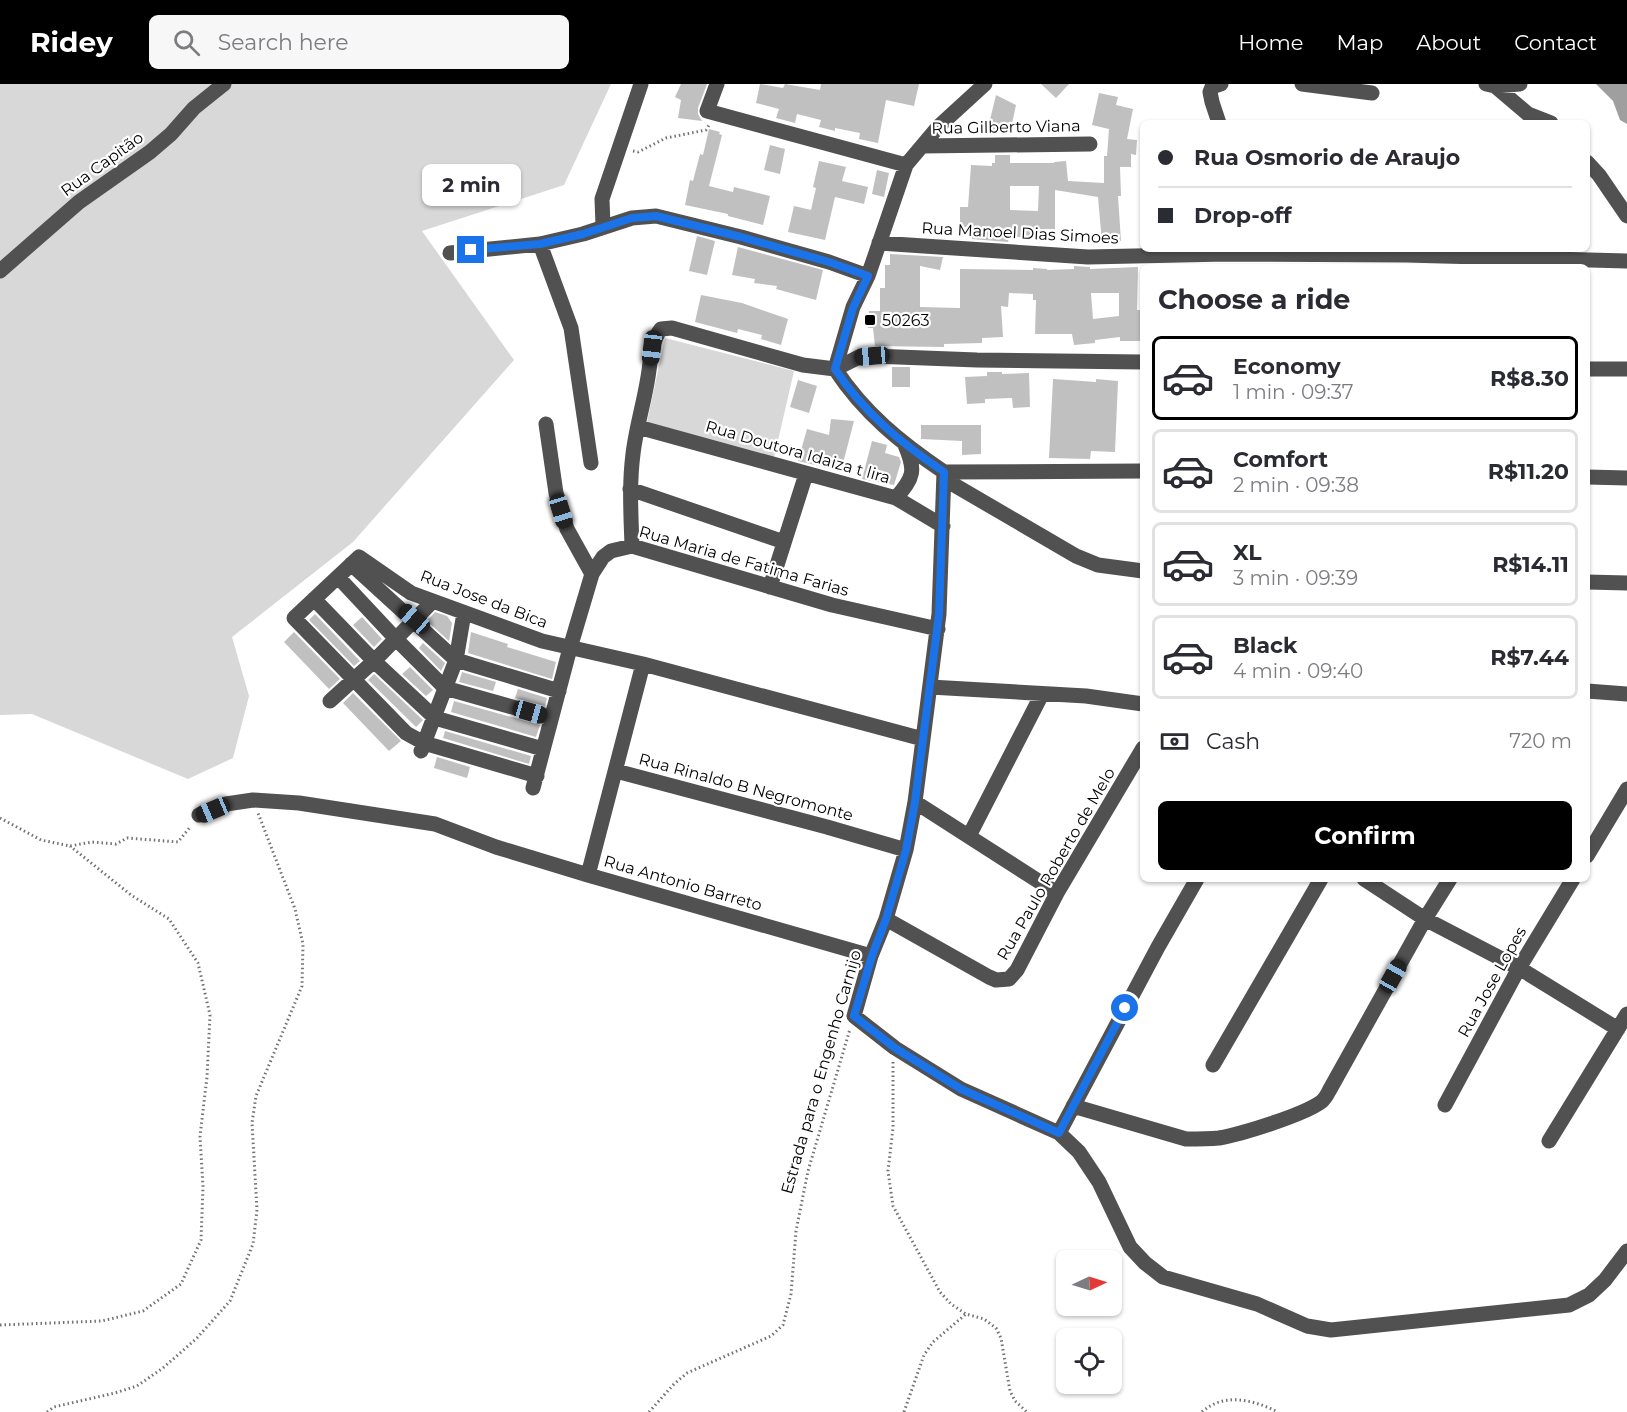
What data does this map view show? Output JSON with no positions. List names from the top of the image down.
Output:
{
  "streets": {
    "street": [
      "Rua Gilberto Viana",
      "Rua Capitão",
      "Rua Manoel Dias Simoes",
      "Rua Doutora Idaiza t lira",
      "Rua Maria de Fatima Farias",
      "Rua Jose da Bica",
      "Rua Rinaldo B Negromonte",
      "Rua Paulo Roberto de Melo",
      "Rua Antonio Barreto",
      "Rua Jose Lopes",
      "Estrada para o Engenho Carnijo"
    ]
  },
  "crossings": [
    ["Rua Doutora Idaiza t lira", "Estrada para o Engenho Carnijo"],
    ["Rua Maria de Fatima Farias", "Rua Jose da Bica"],
    ["Rua Maria de Fatima Farias", "Estrada para o Engenho Carnijo"],
    ["Rua Jose da Bica", "Rua Rinaldo B Negromonte"],
    ["Rua Rinaldo B Negromonte", "Rua Antonio Barreto"],
    ["Rua Rinaldo B Negromonte", "Estrada para o Engenho Carnijo"],
    ["Rua Paulo Roberto de Melo", "Estrada para o Engenho Carnijo"],
    ["Rua Antonio Barreto", "Estrada para o Engenho Carnijo"]
  ],
  "places": {
    "transit": ["50263"]
  },
  "north": "right",
  "page": {
    "header": "Ridey",
    "search": "Search here",
    "nav": [
      "Home",
      "Map",
      "About",
      "Contact"
    ],
    "banner": ["Rua Osmorio de Araujo", "Drop-off"],
    "bubble": "2 min",
    "heading": "Choose a ride",
    "list": [
      {
        "name": "Economy",
        "note": "1 min · 09:37",
        "value": "R$8.30"
      },
      {
        "name": "Comfort",
        "note": "2 min · 09:38",
        "value": "R$11.20"
      },
      {
        "name": "XL",
        "note": "3 min · 09:39",
        "value": "R$14.11"
      },
      {
        "name": "Black",
        "note": "4 min · 09:40",
        "value": "R$7.44"
      }
    ],
    "pay": ["Cash", "720 m"],
    "buttons": "Confirm"
  }
}
